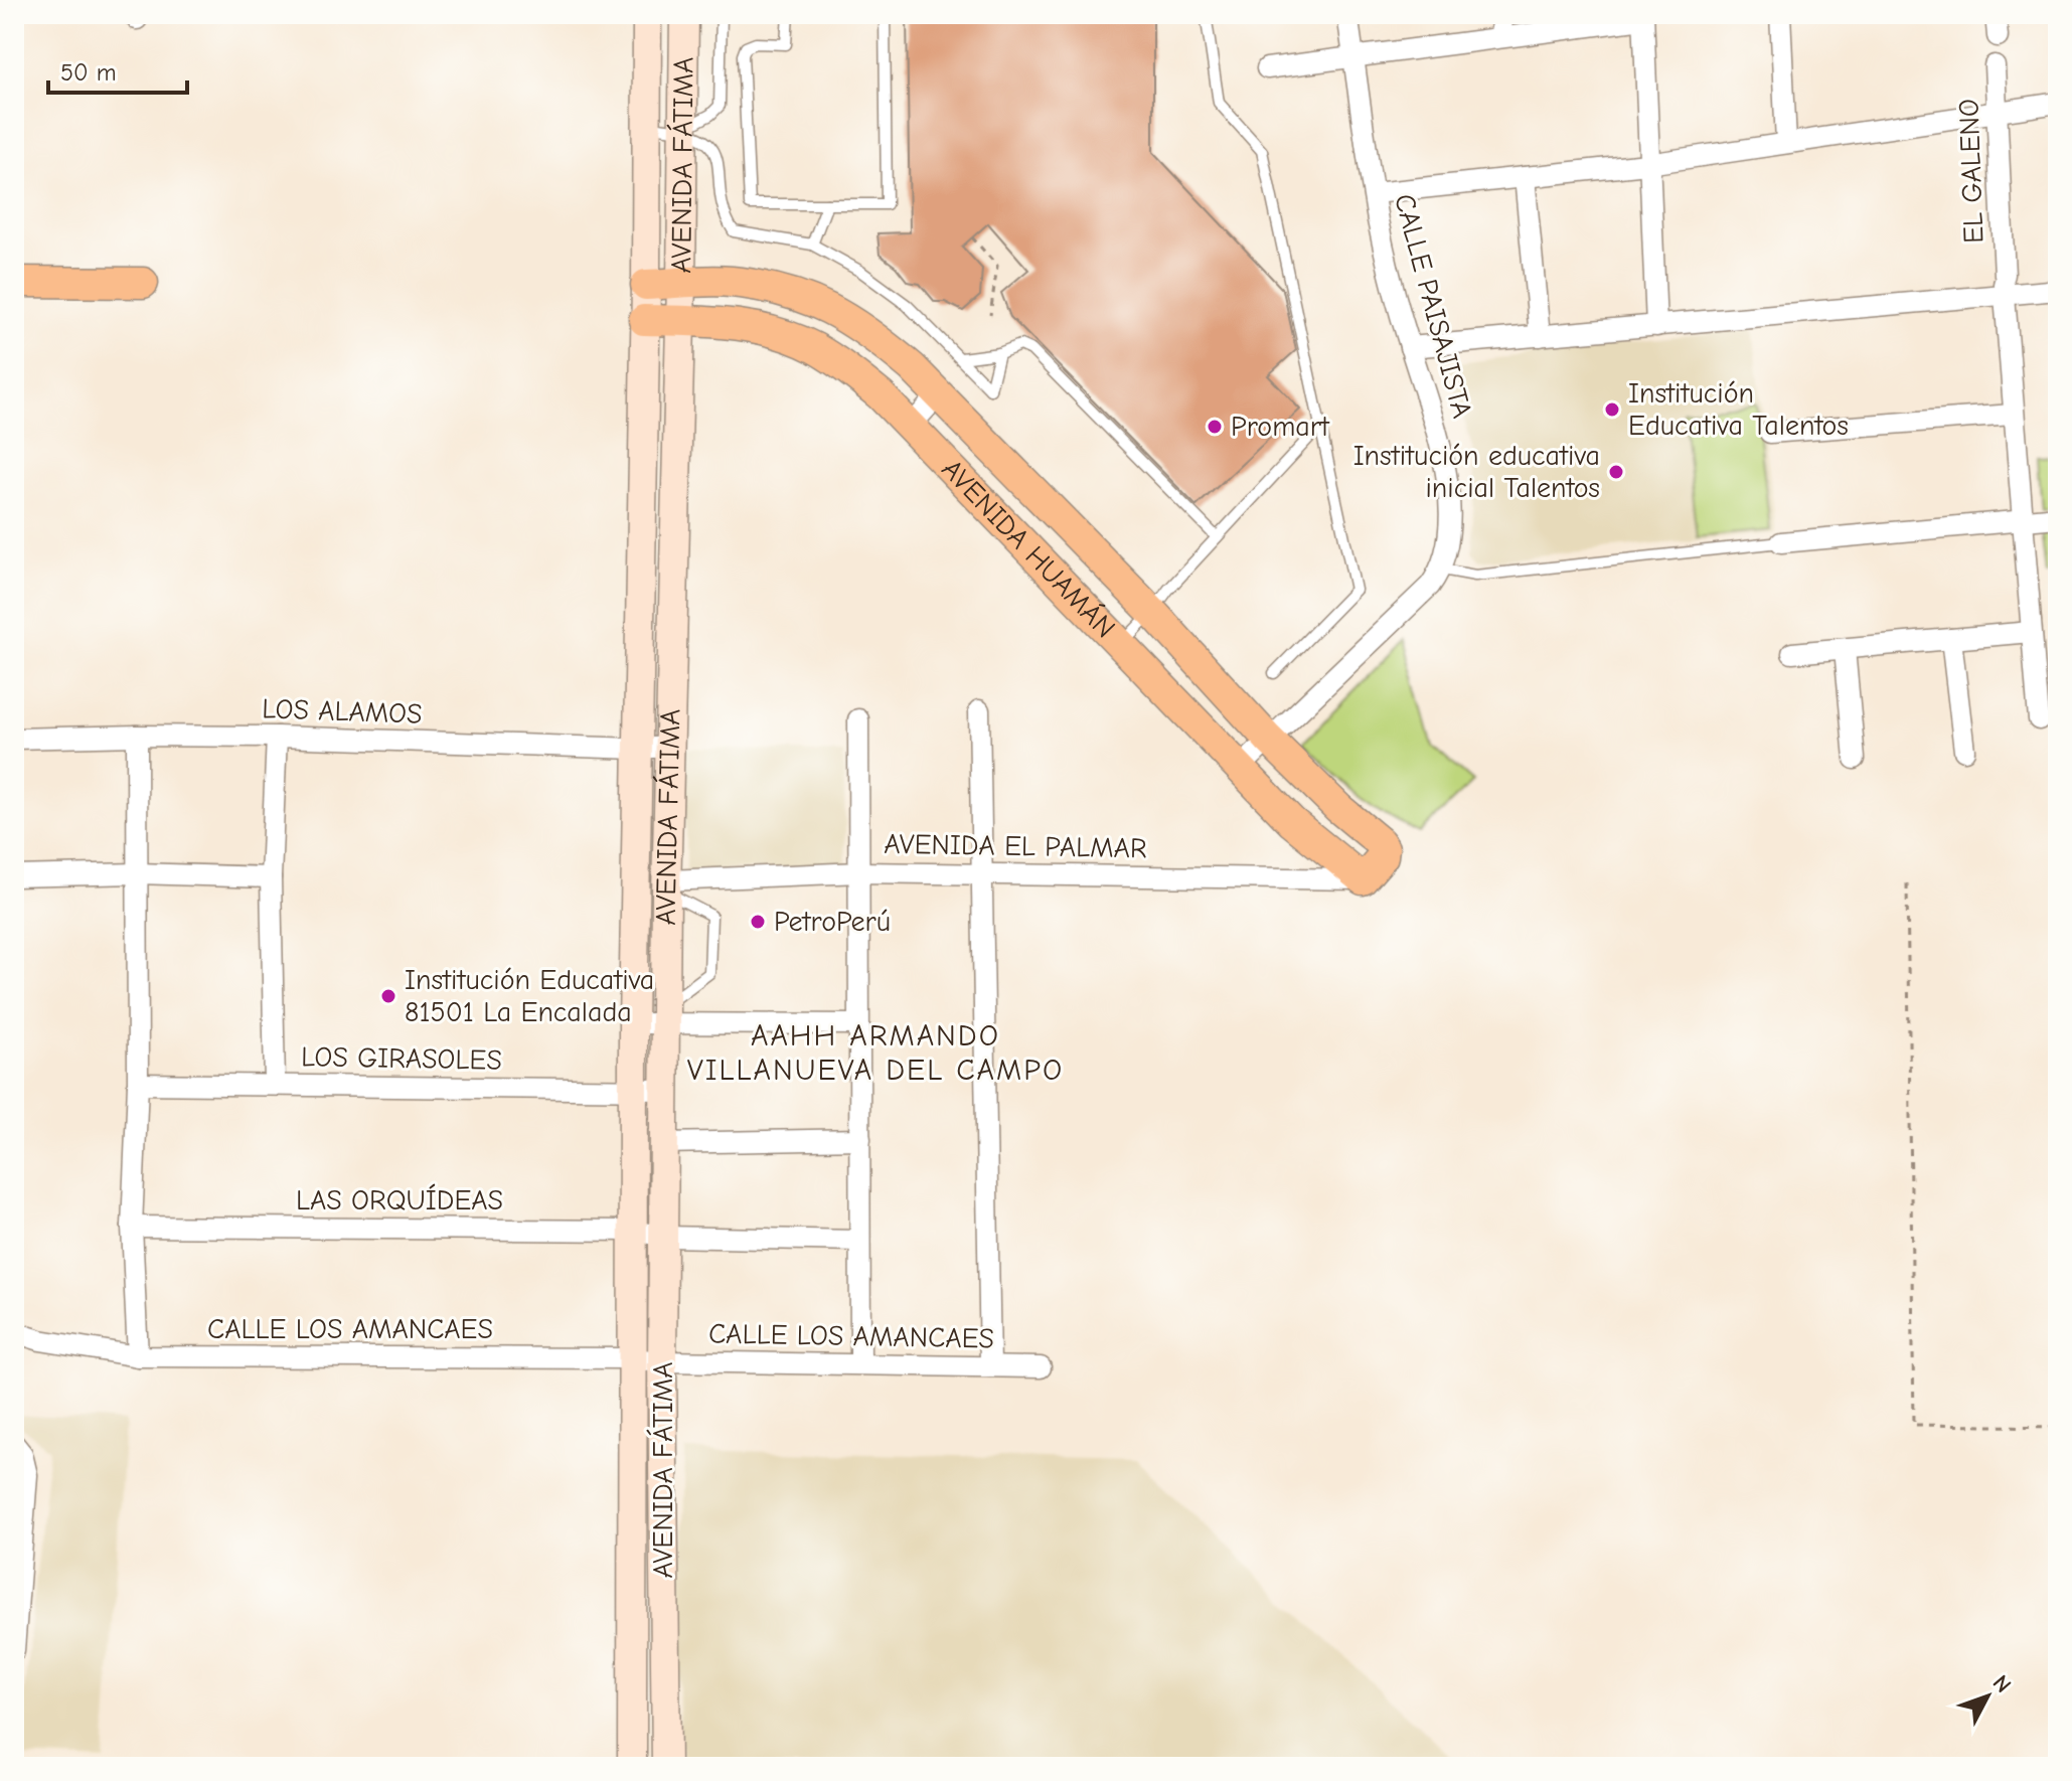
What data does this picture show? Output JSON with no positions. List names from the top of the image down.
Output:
{
  "streets": {
    "main road": ["AVENIDA FÁTIMA", "AVENIDA HUAMÁN"],
    "street": [
      "EL GALENO",
      "CALLE PAISAJISTA",
      "LOS ALAMOS",
      "AVENIDA EL PALMAR",
      "LOS GIRASOLES",
      "LAS ORQUÍDEAS",
      "CALLE LOS AMANCAES"
    ]
  },
  "crossings": [
    ["AVENIDA FÁTIMA", "AVENIDA HUAMÁN"],
    ["AVENIDA FÁTIMA", "LOS ALAMOS"],
    ["AVENIDA FÁTIMA", "AVENIDA EL PALMAR"],
    ["AVENIDA FÁTIMA", "LOS GIRASOLES"],
    ["AVENIDA FÁTIMA", "LAS ORQUÍDEAS"],
    ["AVENIDA FÁTIMA", "CALLE LOS AMANCAES"],
    ["AVENIDA HUAMÁN", "AVENIDA EL PALMAR"]
  ],
  "districts": ["AAHH ARMANDO VILLANUEVA DEL CAMPO"],
  "places": [
    "Institución Educativa Talentos",
    "Promart",
    "Institución educativa inicial Talentos",
    "PetroPerú",
    "Institución Educativa 81501 La Encalada"
  ],
  "scale_bar": "50 m",
  "north": "top right"
}
